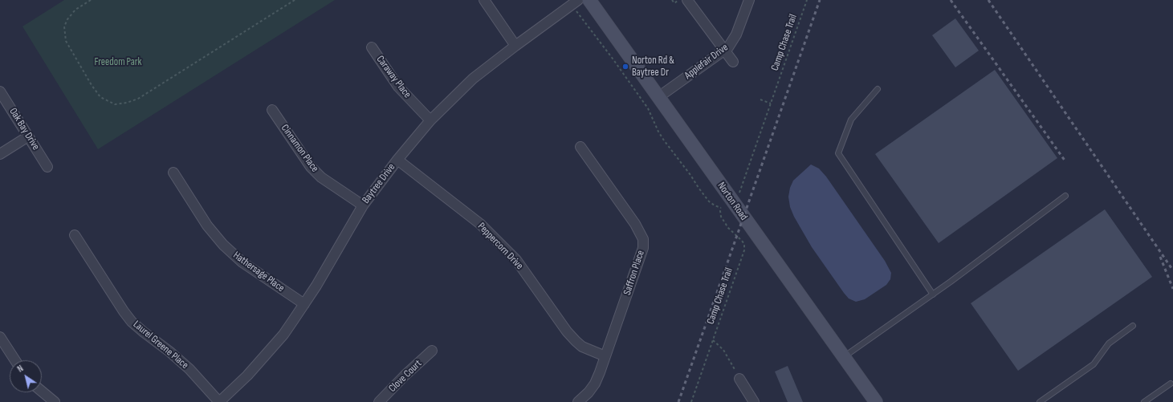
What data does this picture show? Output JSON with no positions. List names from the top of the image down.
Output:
{
  "streets": {
    "main road": ["Norton Road"],
    "street": [
      "Applefair Drive",
      "Caraway Place",
      "Oak Bay Drive",
      "Cinnamon Place",
      "Baytree Drive",
      "Peppercorn Drive",
      "Hathersage Place",
      "Saffron Place",
      "Laurel Greene Place",
      "Clove Court"
    ],
    "path": ["Camp Chase Trail"]
  },
  "crossings": [
    ["Camp Chase Trail", "Baytree Drive"],
    ["Applefair Drive", "Norton Road"],
    ["Caraway Place", "Baytree Drive"],
    ["Cinnamon Place", "Baytree Drive"],
    ["Baytree Drive", "Peppercorn Drive"],
    ["Baytree Drive", "Hathersage Place"],
    ["Baytree Drive", "Laurel Greene Place"],
    ["Peppercorn Drive", "Saffron Place"]
  ],
  "parks": ["Freedom Park"],
  "places": ["Norton Rd & Baytree Dr"],
  "north": "top left"
}
